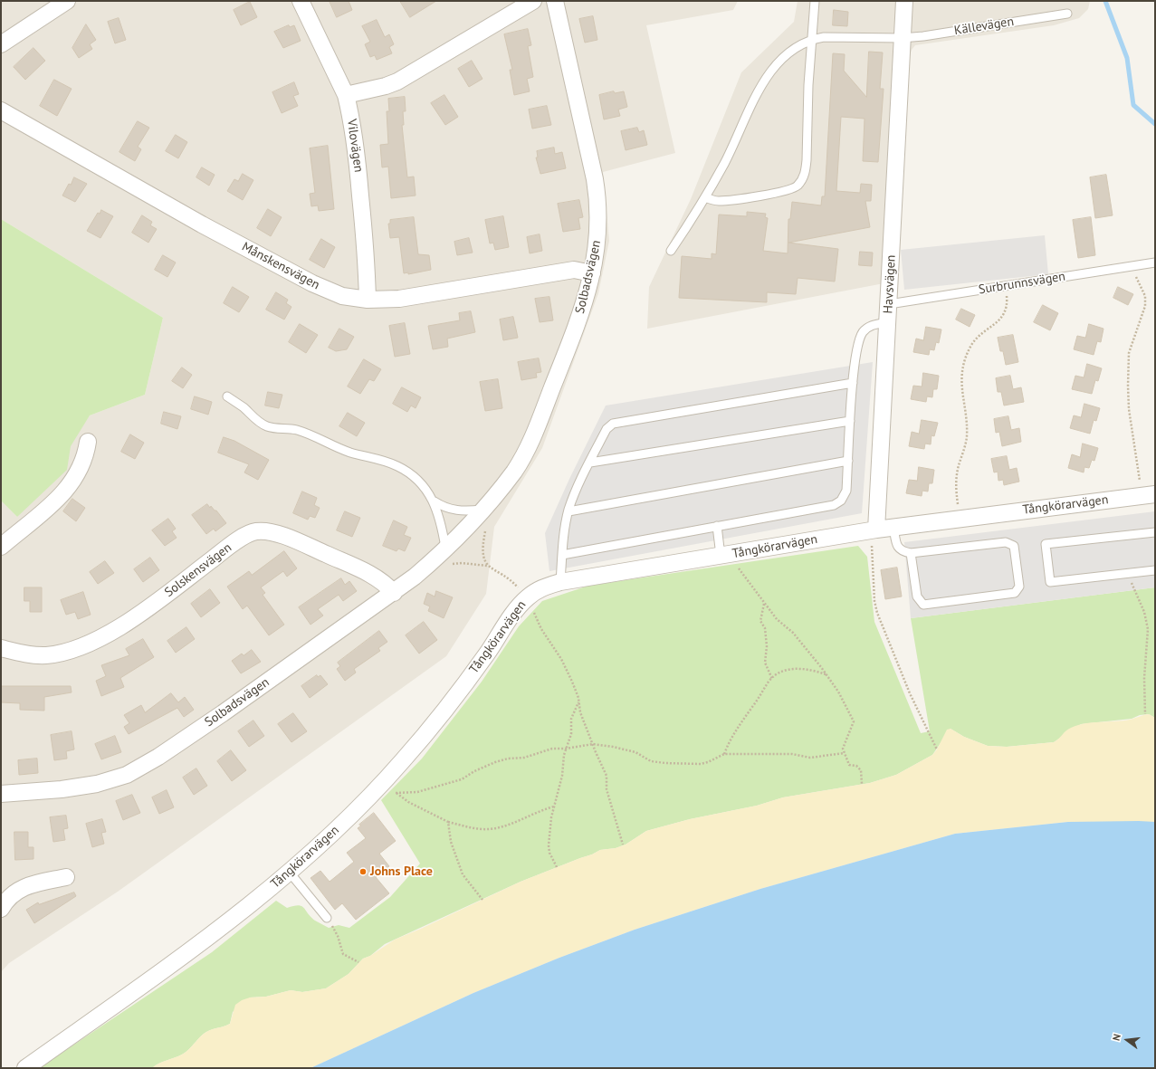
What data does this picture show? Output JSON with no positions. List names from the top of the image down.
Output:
{
  "streets": {
    "street": [
      "Vilovägen",
      "Månskensvägen",
      "Solbadsvägen",
      "Havsvägen",
      "Tångkörarvägen",
      "Solskensvägen"
    ],
    "lane": ["Källevägen", "Surbrunnsvägen"]
  },
  "crossings": [
    ["Källevägen", "Havsvägen"],
    ["Vilovägen", "Månskensvägen"],
    ["Månskensvägen", "Solbadsvägen"],
    ["Solbadsvägen", "Solskensvägen"],
    ["Surbrunnsvägen", "Havsvägen"],
    ["Havsvägen", "Tångkörarvägen"]
  ],
  "places": ["Johns Place"],
  "north": "left"
}
